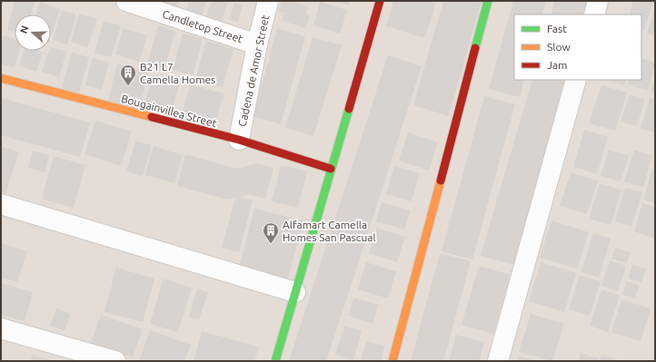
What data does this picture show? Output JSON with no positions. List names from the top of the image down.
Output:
{
  "streets": {
    "street": ["Candletop Street", "Cadena de Amor Street", "Bougainvillea Street"]
  },
  "crossings": [
    ["Candletop Street", "Cadena de Amor Street"],
    ["Cadena de Amor Street", "Bougainvillea Street"]
  ],
  "places": {
    "building": ["B21 L7 Camella Homes", "Alfamart Camella Homes San Pascual"]
  },
  "legend": ["Fast", "Slow", "Jam"],
  "north": "left"
}
